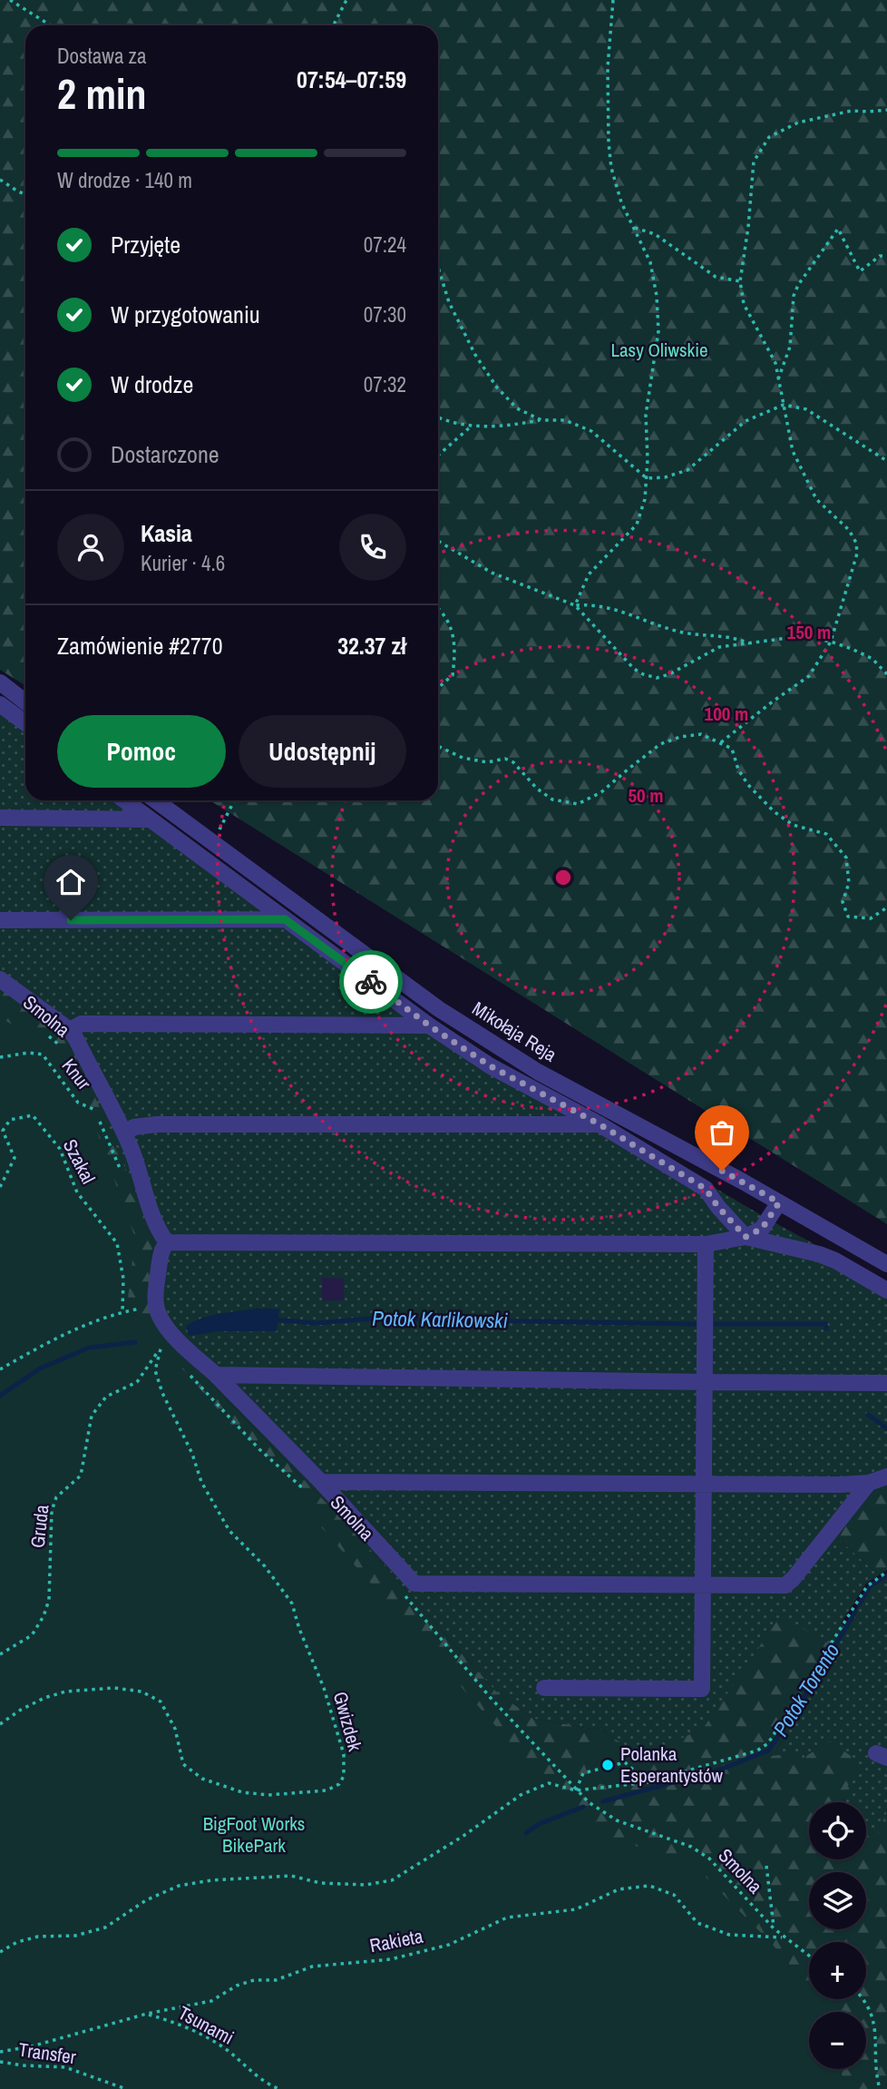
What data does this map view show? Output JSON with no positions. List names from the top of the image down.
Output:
{
  "streets": {
    "street": ["Mikołaja Reja"],
    "path": [
      "Smolna",
      "Knur",
      "Szakal",
      "Gruda",
      "Gwizdek",
      "Rakieta",
      "Tsunami",
      "Transfer"
    ]
  },
  "crossings": [
    ["Smolna", "Rakieta"],
    ["Gruda", "Gwizdek"],
    ["Rakieta", "Tsunami"]
  ],
  "water": ["Potok Karlikowski", "Potok Torento"],
  "parks": ["Lasy Oliwskie", "BigFoot Works BikePark"],
  "places": ["Polanka Esperantystów"],
  "page": {
    "heading": ["2 min", "Dostawa za", "07:54–07:59"],
    "panel": [
      "Kasia",
      "Kurier · 4.6",
      "Zamówienie #2770",
      "32.37 zł"
    ],
    "bar": "W drodze · 140 m",
    "list": [
      ["Przyjęte", "07:24"],
      ["W przygotowaniu", "07:30"],
      ["W drodze", "07:32"],
      "Dostarczone"
    ],
    "buttons": ["Pomoc", "Udostępnij"],
    "map_buttons": ["+", "−"]
  },
  "rings": ["150 m", "100 m", "50 m"]
}
